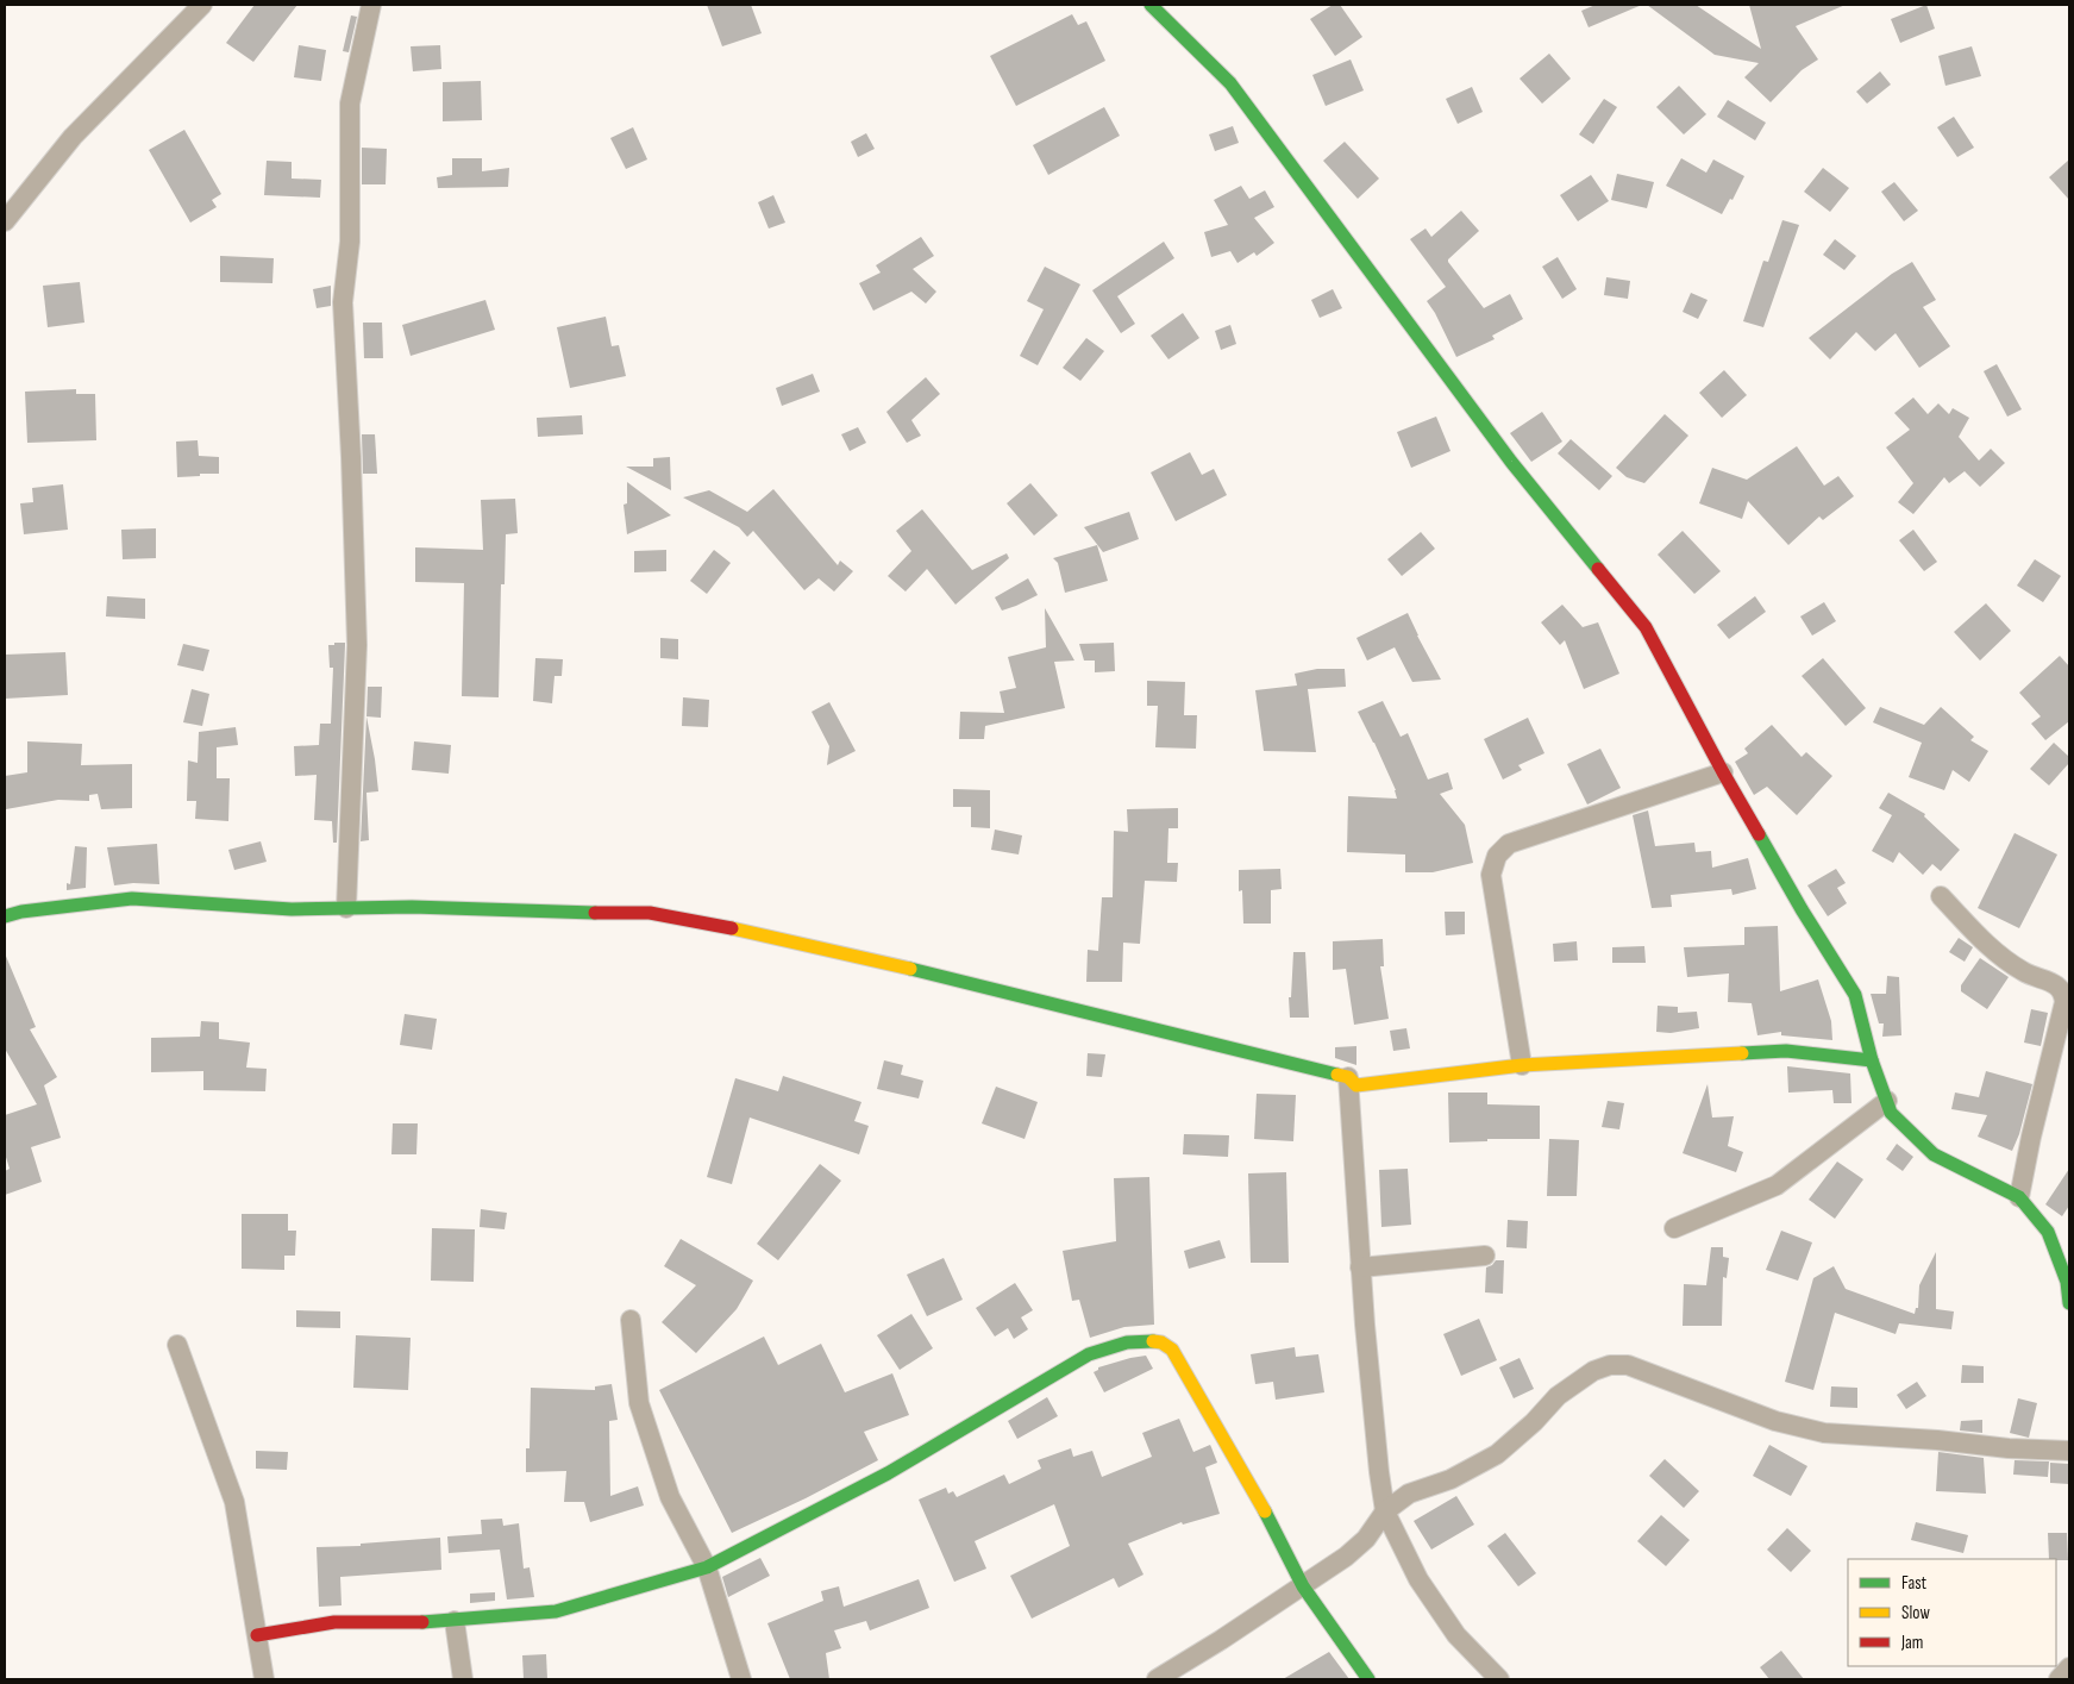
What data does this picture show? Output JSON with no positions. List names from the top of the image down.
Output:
{
  "legend": ["Fast", "Slow", "Jam"]
}
